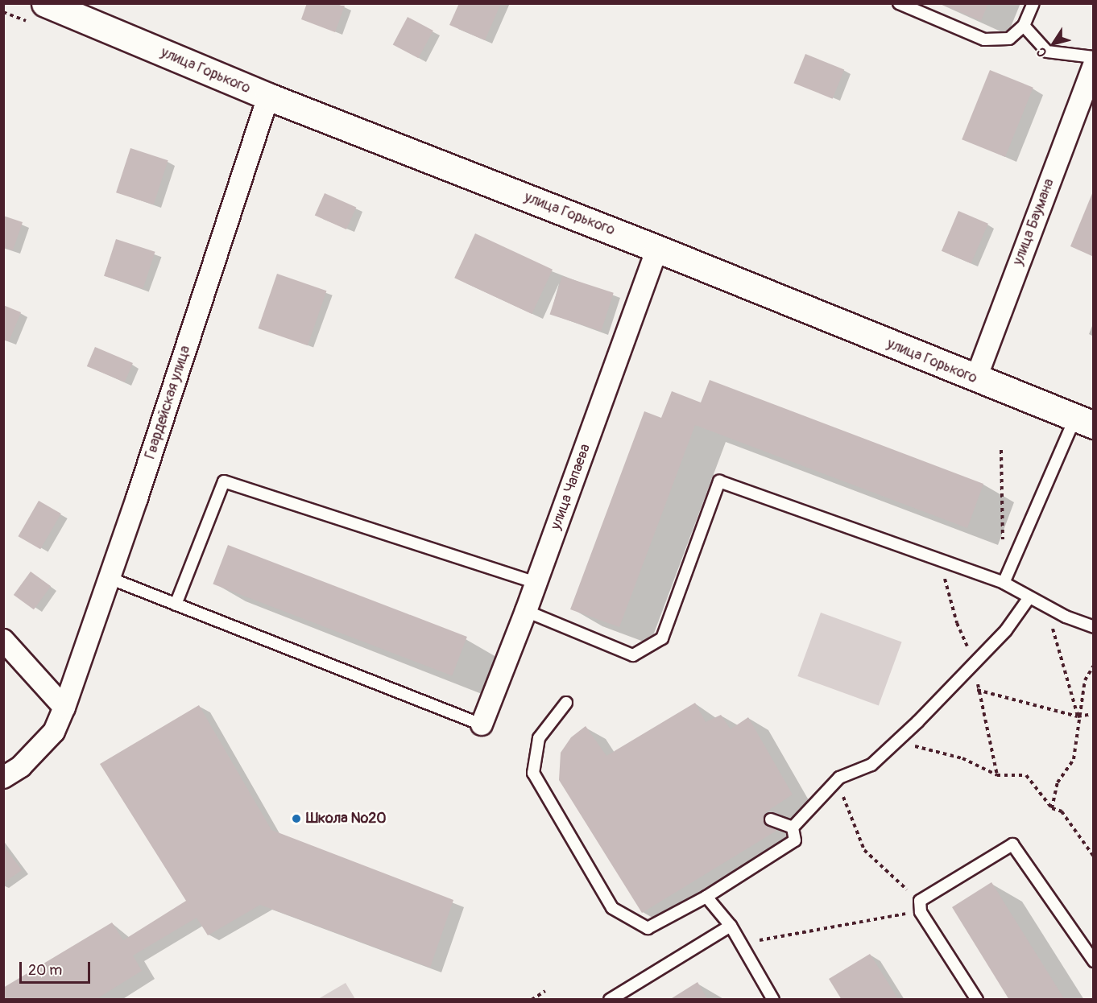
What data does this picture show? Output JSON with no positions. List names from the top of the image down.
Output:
{
  "streets": {
    "main road": ["улица Горького"],
    "street": ["улица Баумана", "Гвардейская улица", "улица Чапаева"]
  },
  "crossings": [
    ["улица Горького", "улица Баумана"],
    ["улица Горького", "Гвардейская улица"],
    ["улица Горького", "улица Чапаева"]
  ],
  "places": ["Школа №20"],
  "scale_bar": "20 m",
  "north": "bottom left"
}
